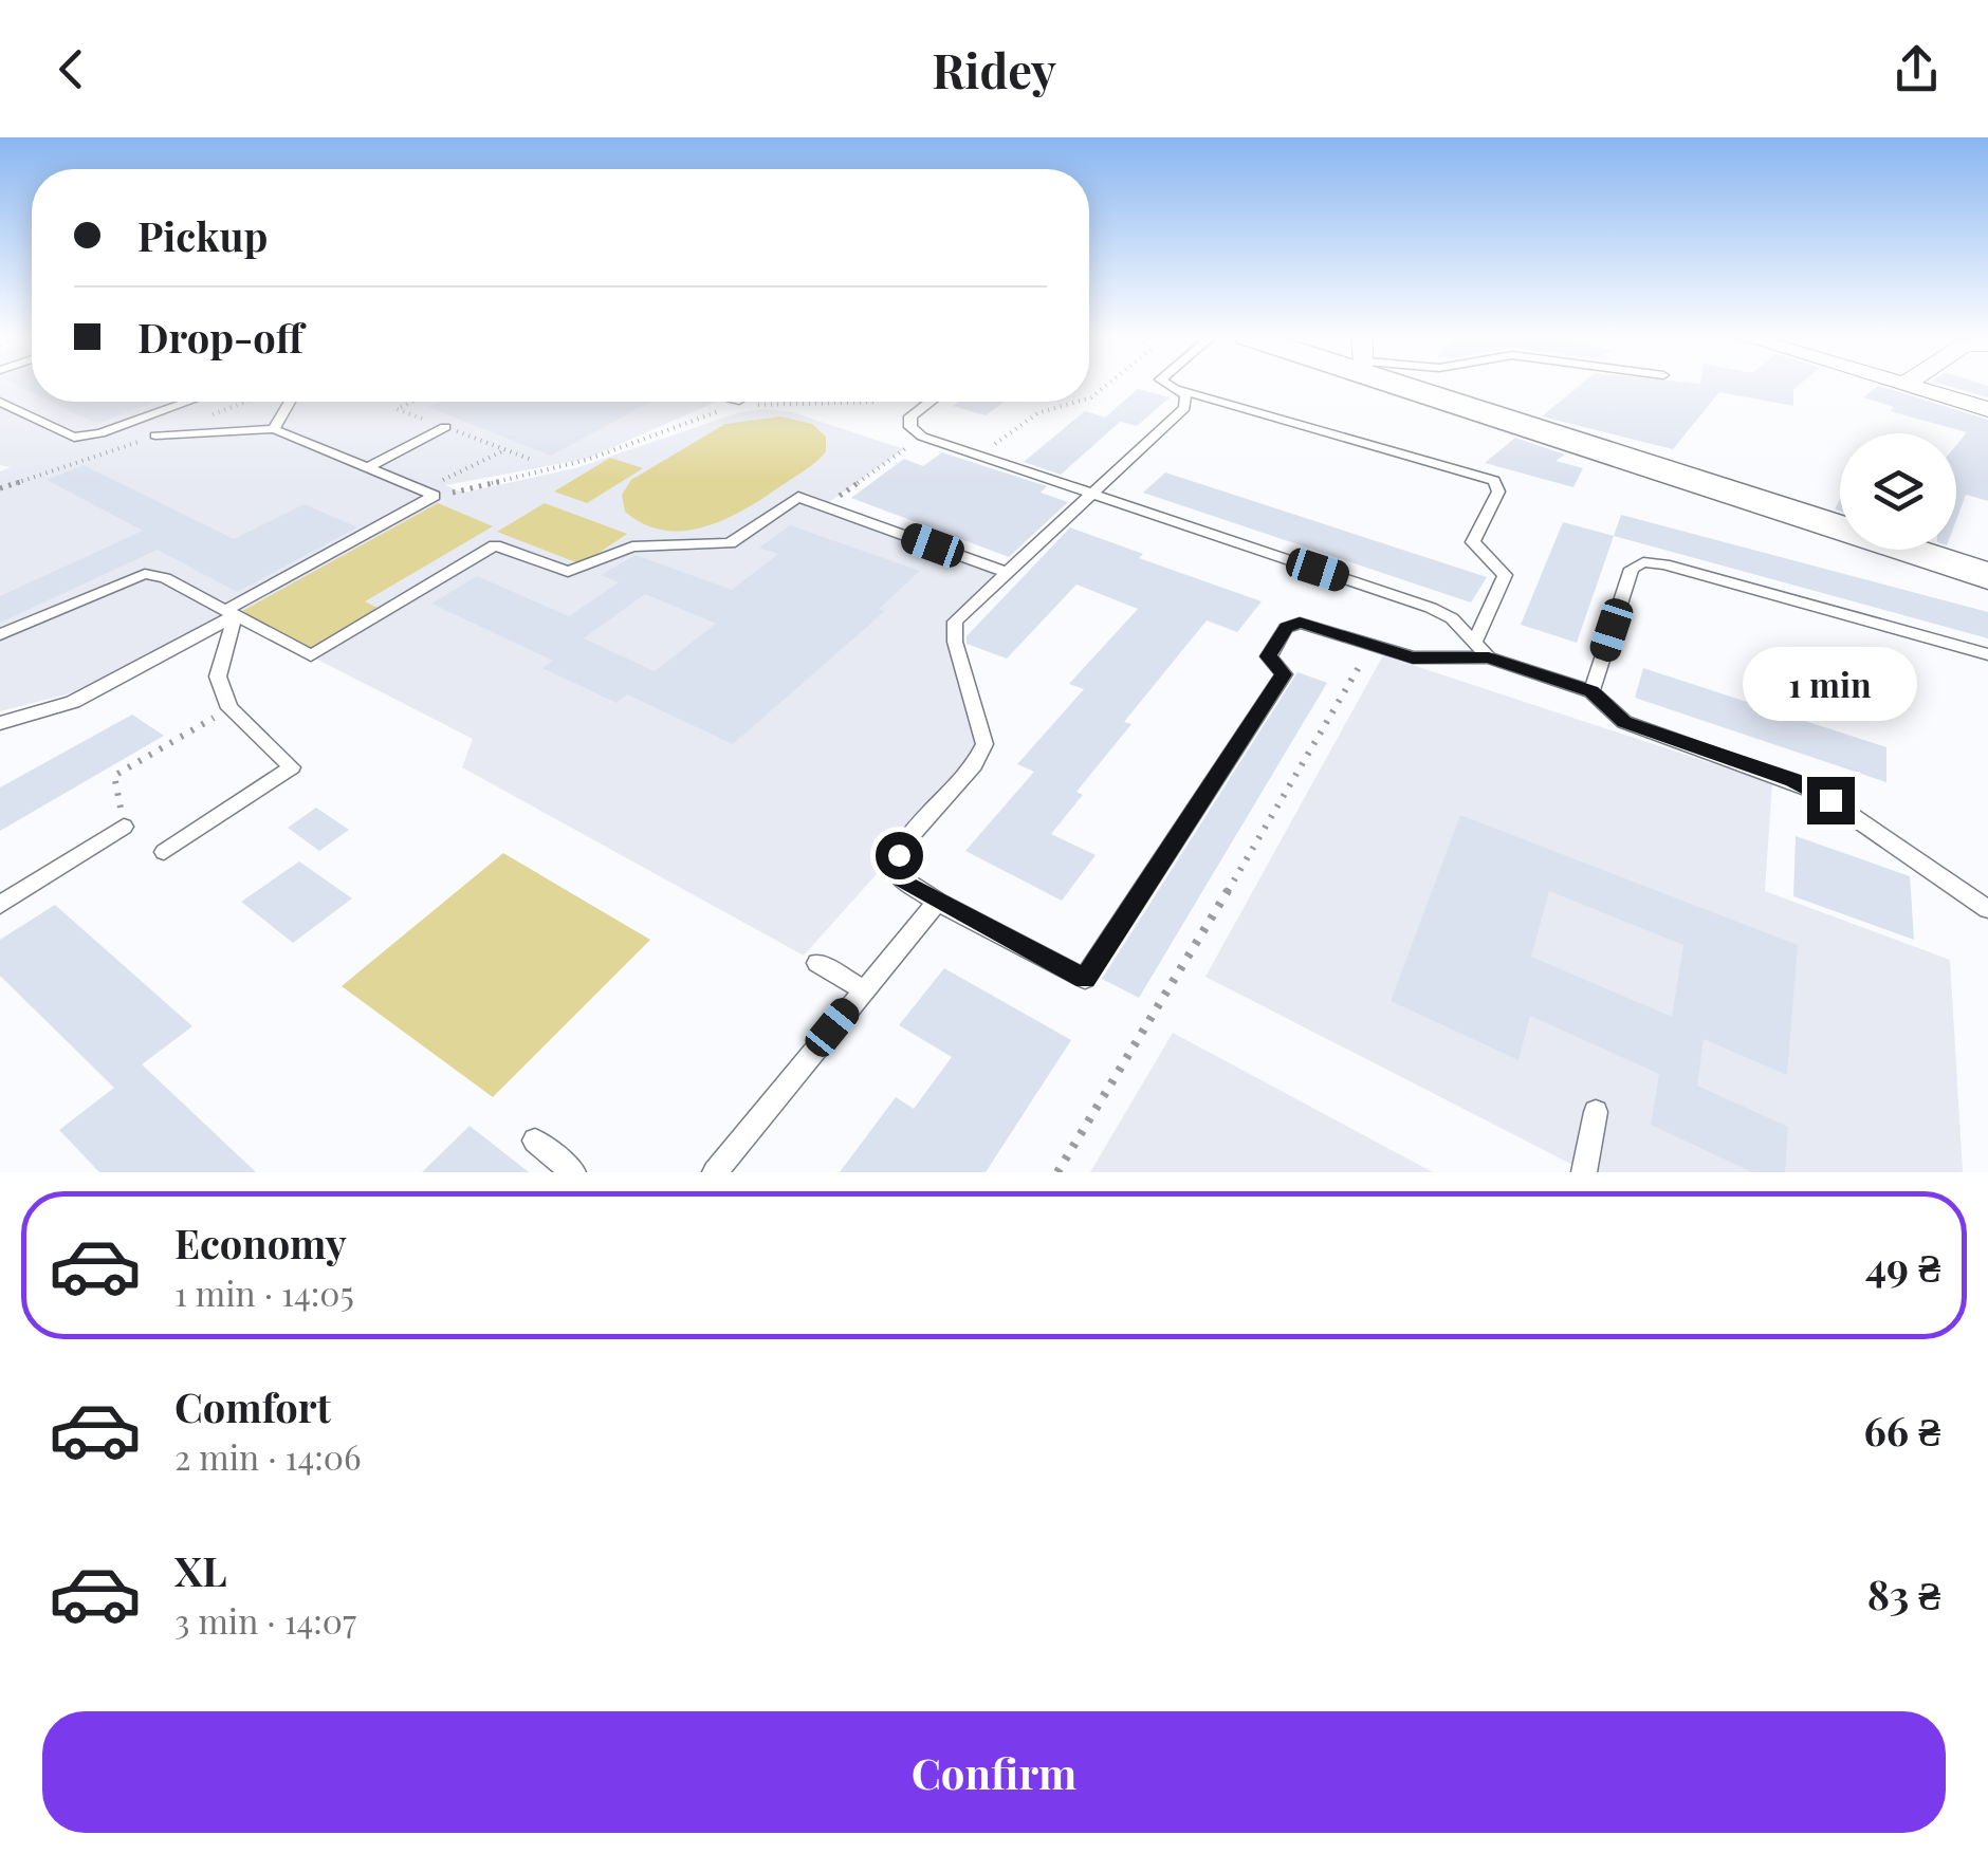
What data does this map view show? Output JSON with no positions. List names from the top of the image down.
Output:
{
  "page": {
    "header": "Ridey",
    "banner": ["Pickup", "Drop-off"],
    "bubble": "1 min",
    "list": [
      {
        "name": "Economy",
        "note": "1 min · 14:05",
        "value": "49 ₴"
      },
      {
        "name": "Comfort",
        "note": "2 min · 14:06",
        "value": "66 ₴"
      },
      {
        "name": "XL",
        "note": "3 min · 14:07",
        "value": "83 ₴"
      }
    ],
    "buttons": "Confirm"
  }
}
